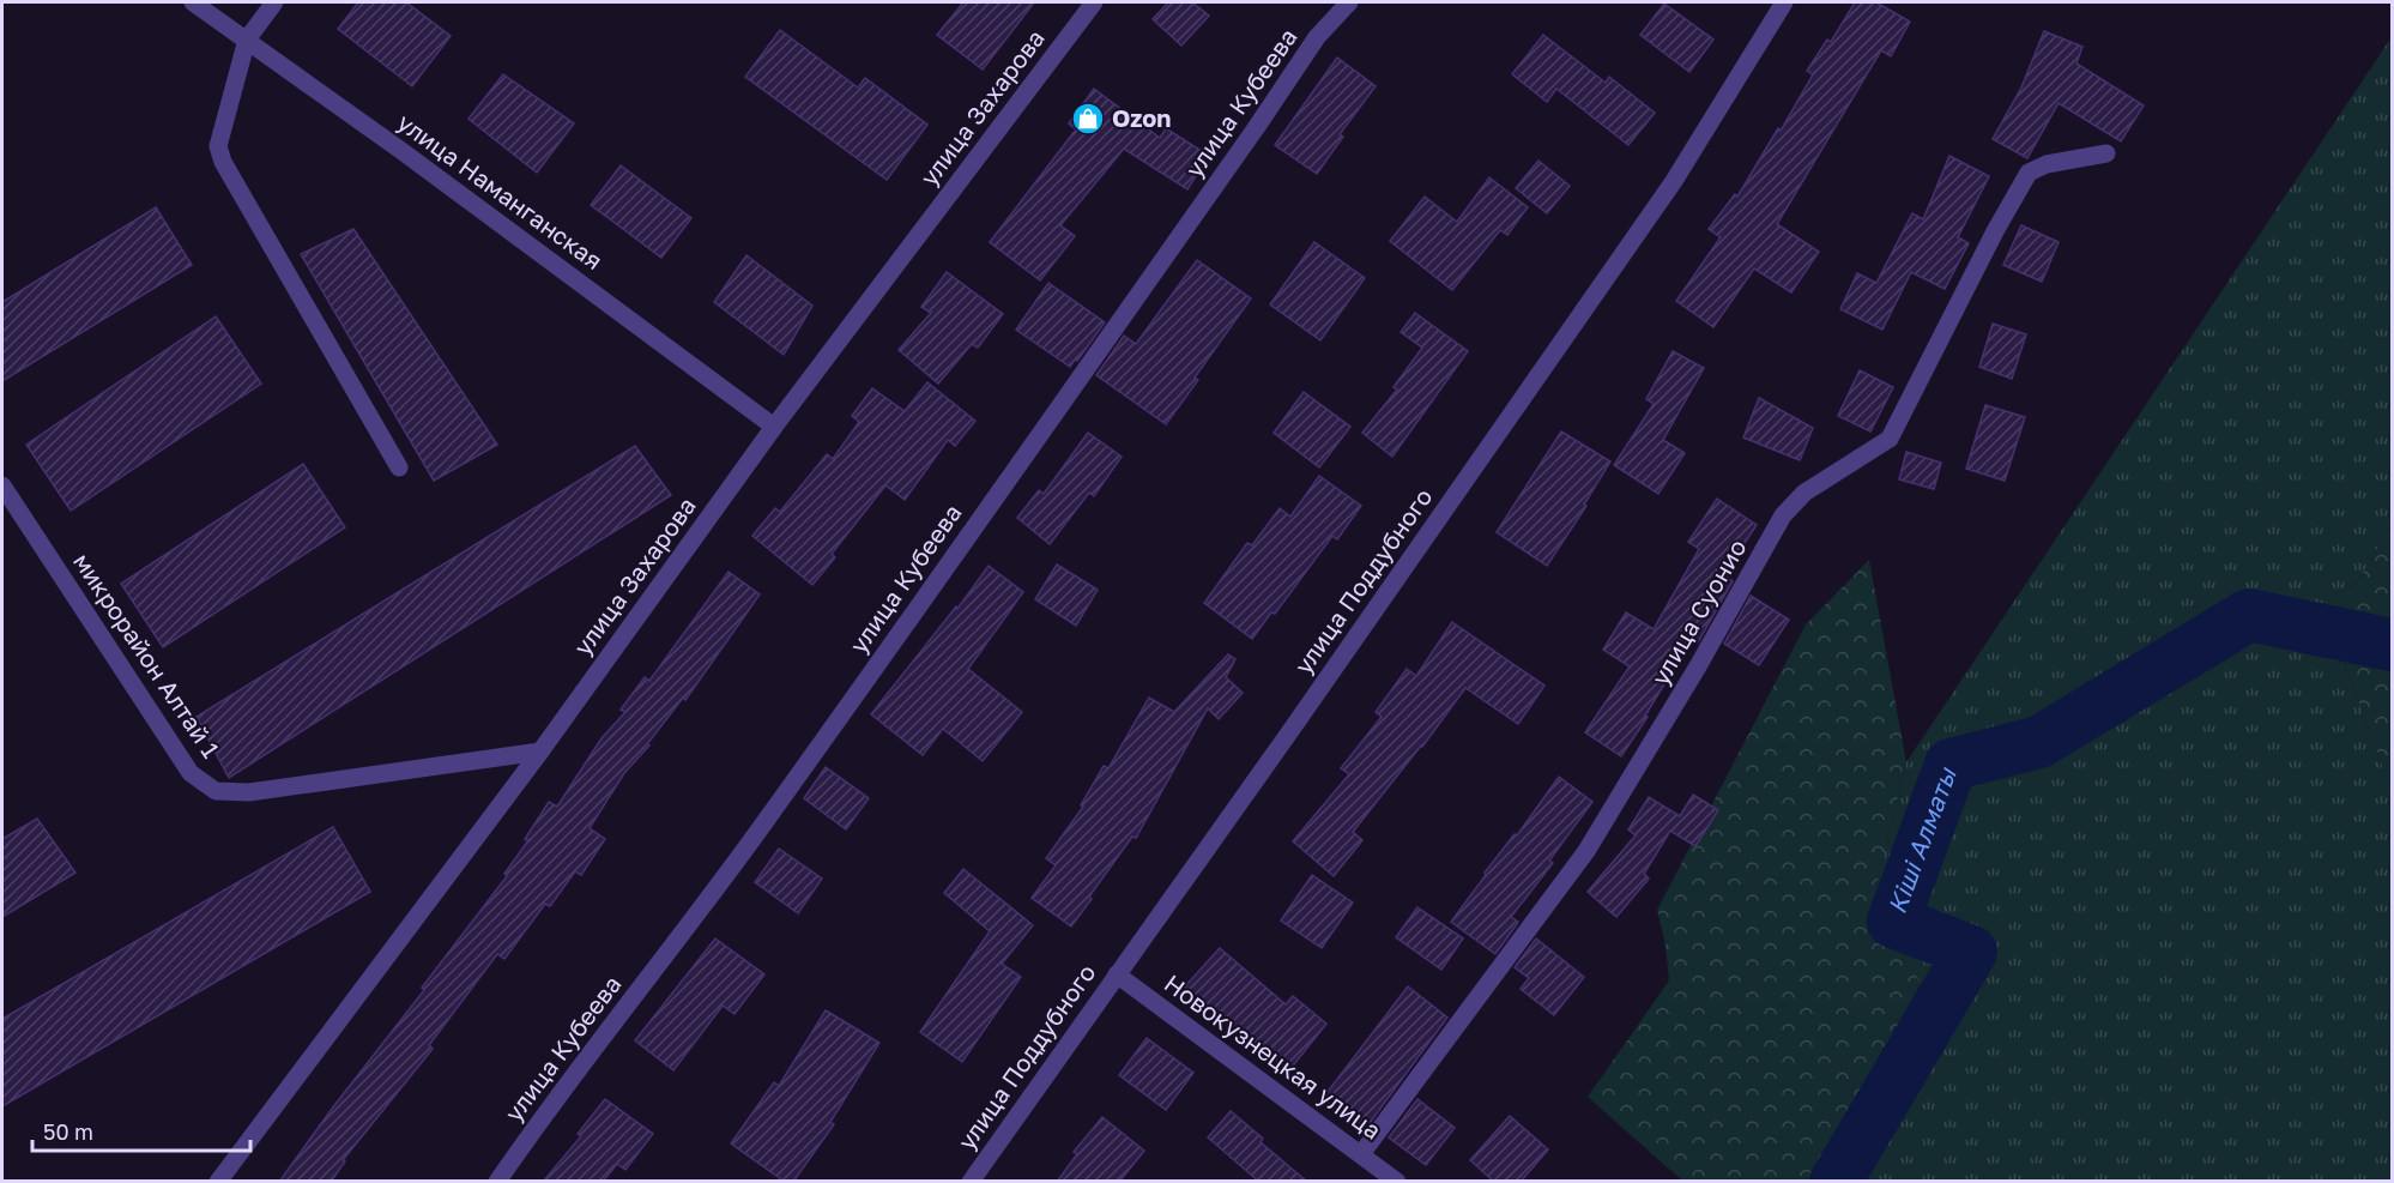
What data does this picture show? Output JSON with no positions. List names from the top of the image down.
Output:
{
  "streets": {
    "street": [
      "улица Кубеева",
      "улица Захарова",
      "улица Наманганская",
      "улица Поддубного",
      "улица Суонио",
      "микрорайон Алтай 1",
      "Новокузнецкая улица"
    ]
  },
  "crossings": [
    ["улица Захарова", "улица Наманганская"],
    ["улица Захарова", "микрорайон Алтай 1"],
    ["улица Поддубного", "Новокузнецкая улица"],
    ["улица Суонио", "Новокузнецкая улица"]
  ],
  "water": ["Кіші Алматы"],
  "places": {
    "shop": ["Ozon"]
  },
  "scale_bar": "50 m"
}
